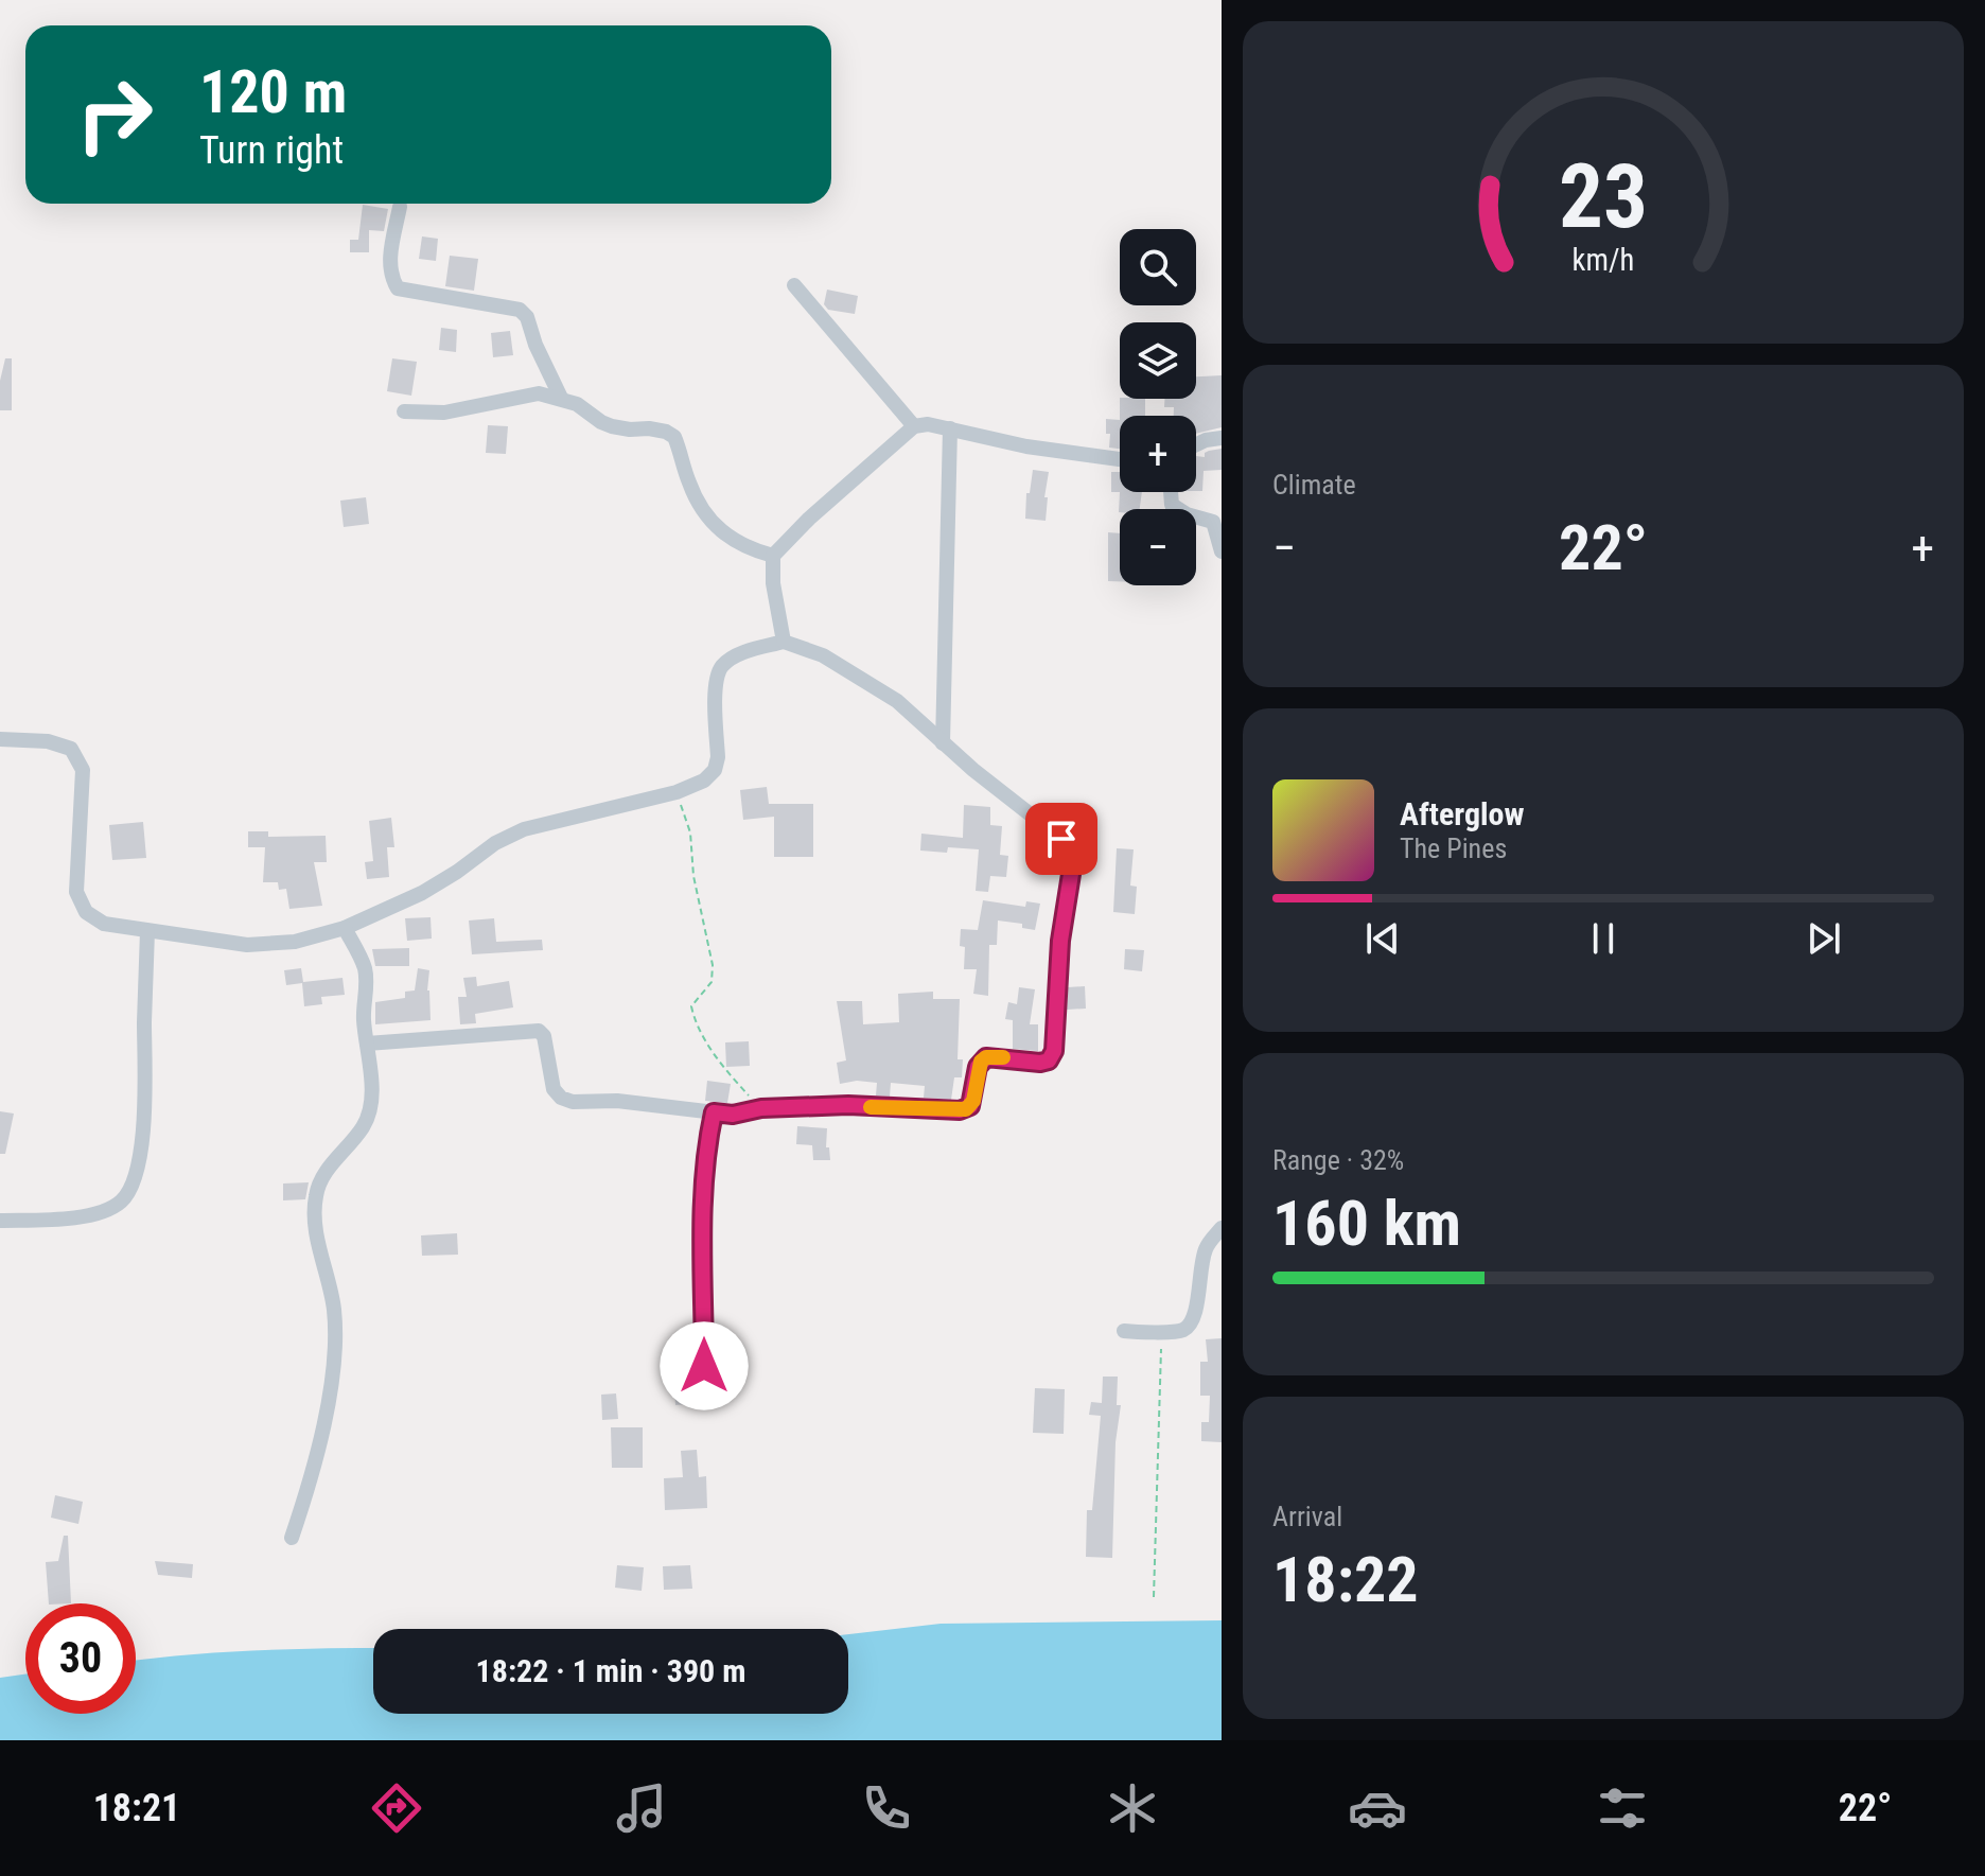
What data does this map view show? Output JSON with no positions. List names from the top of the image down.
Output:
{
  "page": {
    "turn": ["120 m", "Turn right"],
    "map_buttons": ["+", "−"],
    "tile": [
      "Climate",
      ["Range · 32%", "160 km"],
      ["Arrival", "18:22"]
    ],
    "heat": ["−", "22°", "+"],
    "song": ["Afterglow", "The Pines"],
    "limit": "30",
    "trip": "18:22 · 1 min · 390 m",
    "tabs": ["18:21", "22°"],
    "gauge": ["23", "km/h"]
  }
}
